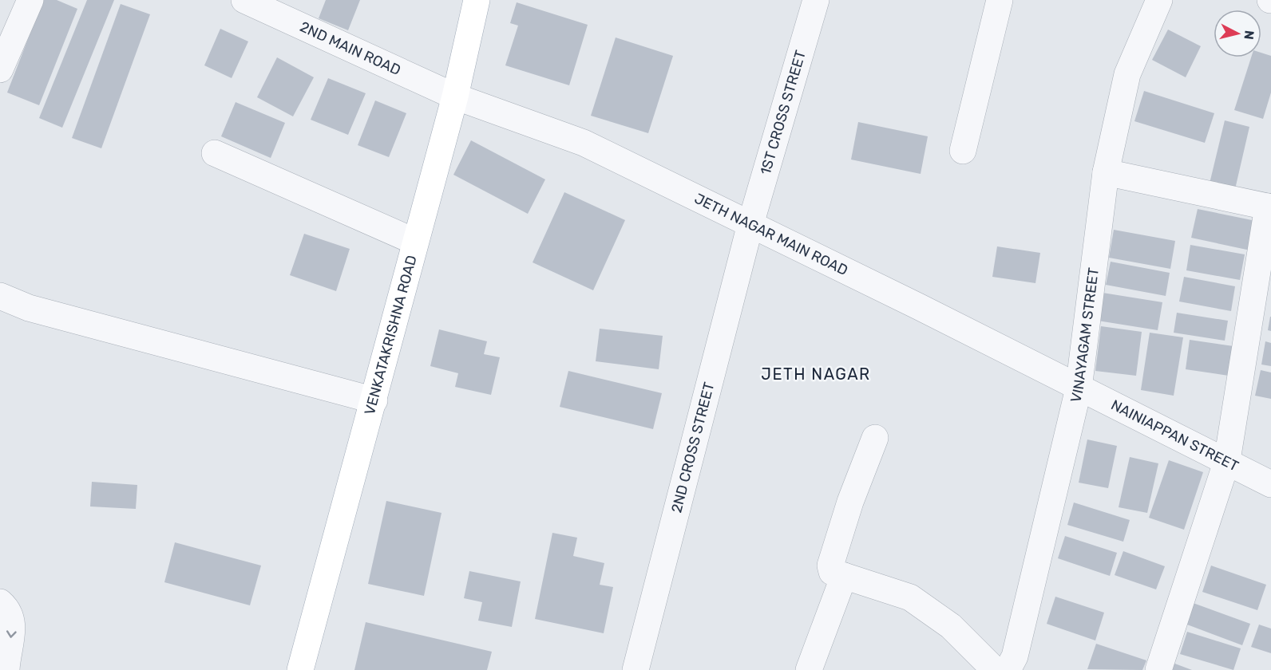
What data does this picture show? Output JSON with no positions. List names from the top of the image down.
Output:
{
  "streets": {
    "main road": ["VENKATAKRISHNA ROAD"],
    "street": [
      "2ND MAIN ROAD",
      "1ST CROSS STREET",
      "JETH NAGAR MAIN ROAD",
      "VINAYAGAM STREET",
      "NAINIAPPAN STREET",
      "2ND CROSS STREET"
    ]
  },
  "crossings": [
    ["2ND MAIN ROAD", "JETH NAGAR MAIN ROAD"],
    ["2ND MAIN ROAD", "VENKATAKRISHNA ROAD"],
    ["1ST CROSS STREET", "JETH NAGAR MAIN ROAD"],
    ["1ST CROSS STREET", "2ND CROSS STREET"],
    ["JETH NAGAR MAIN ROAD", "VINAYAGAM STREET"],
    ["JETH NAGAR MAIN ROAD", "VENKATAKRISHNA ROAD"],
    ["JETH NAGAR MAIN ROAD", "NAINIAPPAN STREET"],
    ["JETH NAGAR MAIN ROAD", "2ND CROSS STREET"],
    ["VINAYAGAM STREET", "NAINIAPPAN STREET"]
  ],
  "districts": ["JETH NAGAR"],
  "north": "right"
}
